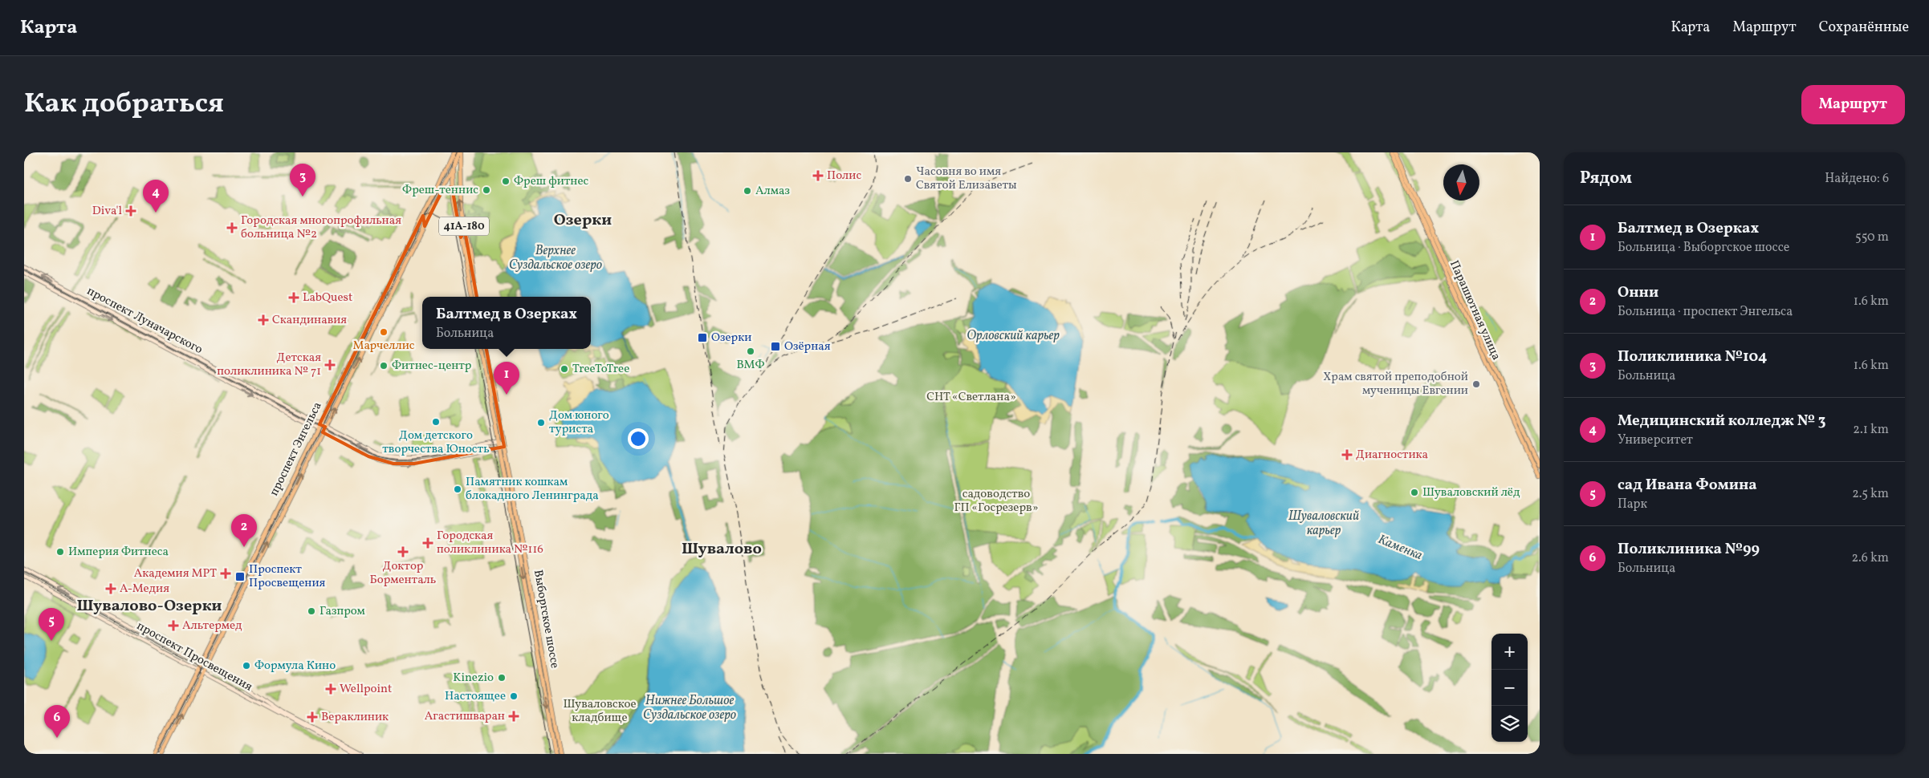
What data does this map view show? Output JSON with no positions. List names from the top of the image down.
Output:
{
  "streets": {
    "main road": [
      "41А-180",
      "Парашютная улица",
      "проспект Луначарского",
      "проспект Энгельса",
      "Выборгское шоссе",
      "проспект Просвещения"
    ]
  },
  "crossings": [
    ["41А-180", "проспект Энгельса"],
    ["проспект Луначарского", "проспект Энгельса"],
    ["проспект Луначарского", "Выборгское шоссе"],
    ["проспект Энгельса", "проспект Просвещения"]
  ],
  "districts": ["Озерки", "Шувалово", "Шувалово-Озерки"],
  "water": [
    "Верхнее Суздальское озеро",
    "Орловский карьер",
    "Шуваловский карьер",
    "Каменка",
    "Нижнее Большое Суздальское озеро"
  ],
  "parks": ["СНТ «Светлана»", "садоводство ГП «Госрезерв»", "Шуваловское кладбище"],
  "places": {
    "health": [
      "Полис",
      "Diva'l",
      "Городская многопрофильная больница №2",
      "LabQuest",
      "Скандинавия",
      "Детская поликлиника № 71",
      "Диагностика",
      "Городская поликлиника №116",
      "Доктор Борменталь",
      "Академия МРТ",
      "А-Медия",
      "Альтермед",
      "Wellpoint",
      "Агастишваран",
      "Вераклиник"
    ],
    "other": [
      "Часовня во имя Святой Елизаветы",
      "Фреш фитнес",
      "Фреш-теннис",
      "Алмаз",
      "Марчеллис",
      "ВМФ",
      "Фитнес-центр",
      "TreeToTree",
      "Храм святой преподобной мученицы Евгении",
      "Дом детского творчества Юность",
      "Дом юного туриста",
      "Памятник кошкам блокадного Ленинграда",
      "Шуваловский лёд",
      "Империя Фитнеса",
      "Газпром",
      "Формула Кино",
      "Kinezio",
      "Настоящее"
    ],
    "transit": ["Озерки", "Озёрная", "Проспект Просвещения"]
  },
  "north": "bottom",
  "page": {
    "header": "Карта",
    "nav": ["Карта", "Маршрут", "Сохранённые"],
    "title": "Как добраться",
    "buttons": "Маршрут",
    "heading": ["Рядом", "Найдено: 6"],
    "pins": [
      "3",
      "4",
      "1",
      "2",
      "5",
      "6"
    ],
    "list": [
      {
        "mark": "1",
        "name": "Балтмед в Озерках",
        "note": "Больница · Выборгское шоссе",
        "value": "550 m"
      },
      {
        "mark": "2",
        "name": "Онни",
        "note": "Больница · проспект Энгельса",
        "value": "1.6 km"
      },
      {
        "mark": "3",
        "name": "Поликлиника №104",
        "note": "Больница",
        "value": "1.6 km"
      },
      {
        "mark": "4",
        "name": "Медицинский колледж № 3",
        "note": "Университет",
        "value": "2.1 km"
      },
      {
        "mark": "5",
        "name": "сад Ивана Фомина",
        "note": "Парк",
        "value": "2.5 km"
      },
      {
        "mark": "6",
        "name": "Поликлиника №99",
        "note": "Больница",
        "value": "2.6 km"
      }
    ],
    "popup": ["Балтмед в Озерках", "Больница"],
    "map_buttons": ["+", "−"]
  }
}
